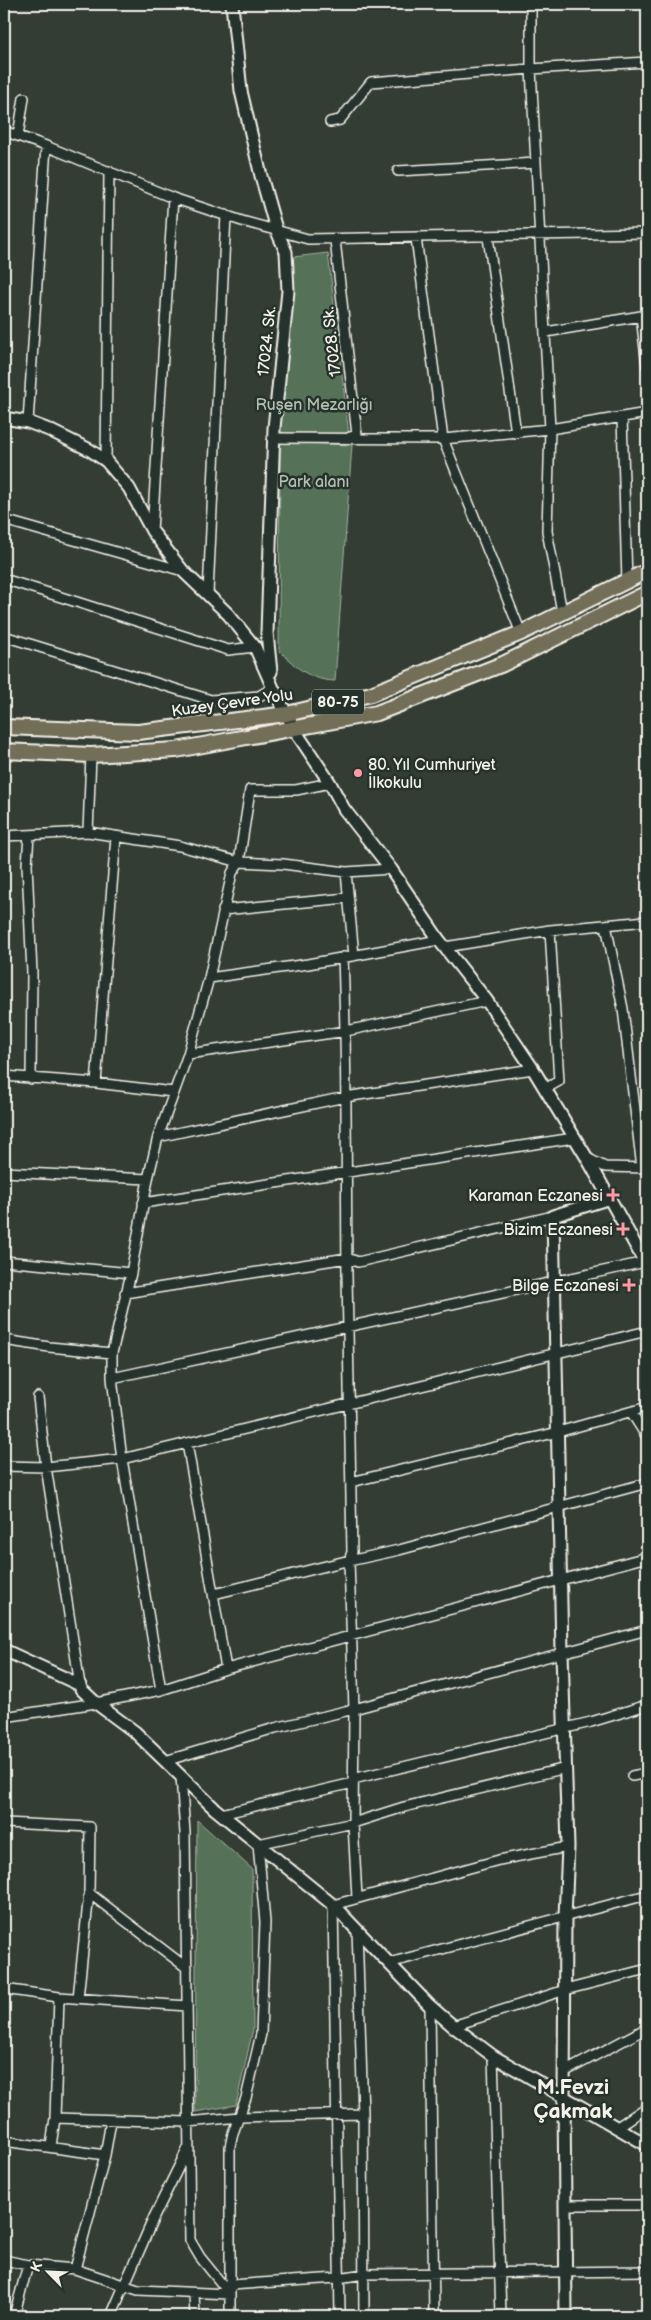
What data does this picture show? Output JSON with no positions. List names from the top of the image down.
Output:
{
  "streets": {
    "highway": ["Kuzey Çevre Yolu", "80-75"],
    "street": ["17024. Sk.", "17028. Sk."]
  },
  "districts": ["M.Fevzi Çakmak"],
  "parks": ["Ruşen Mezarlığı", "Park alanı"],
  "places": {
    "other": ["80. Yıl Cumhuriyet İlkokulu"],
    "health": ["Karaman Eczanesi", "Bizim Eczanesi", "Bilge Eczanesi"]
  },
  "north": "top left"
}
